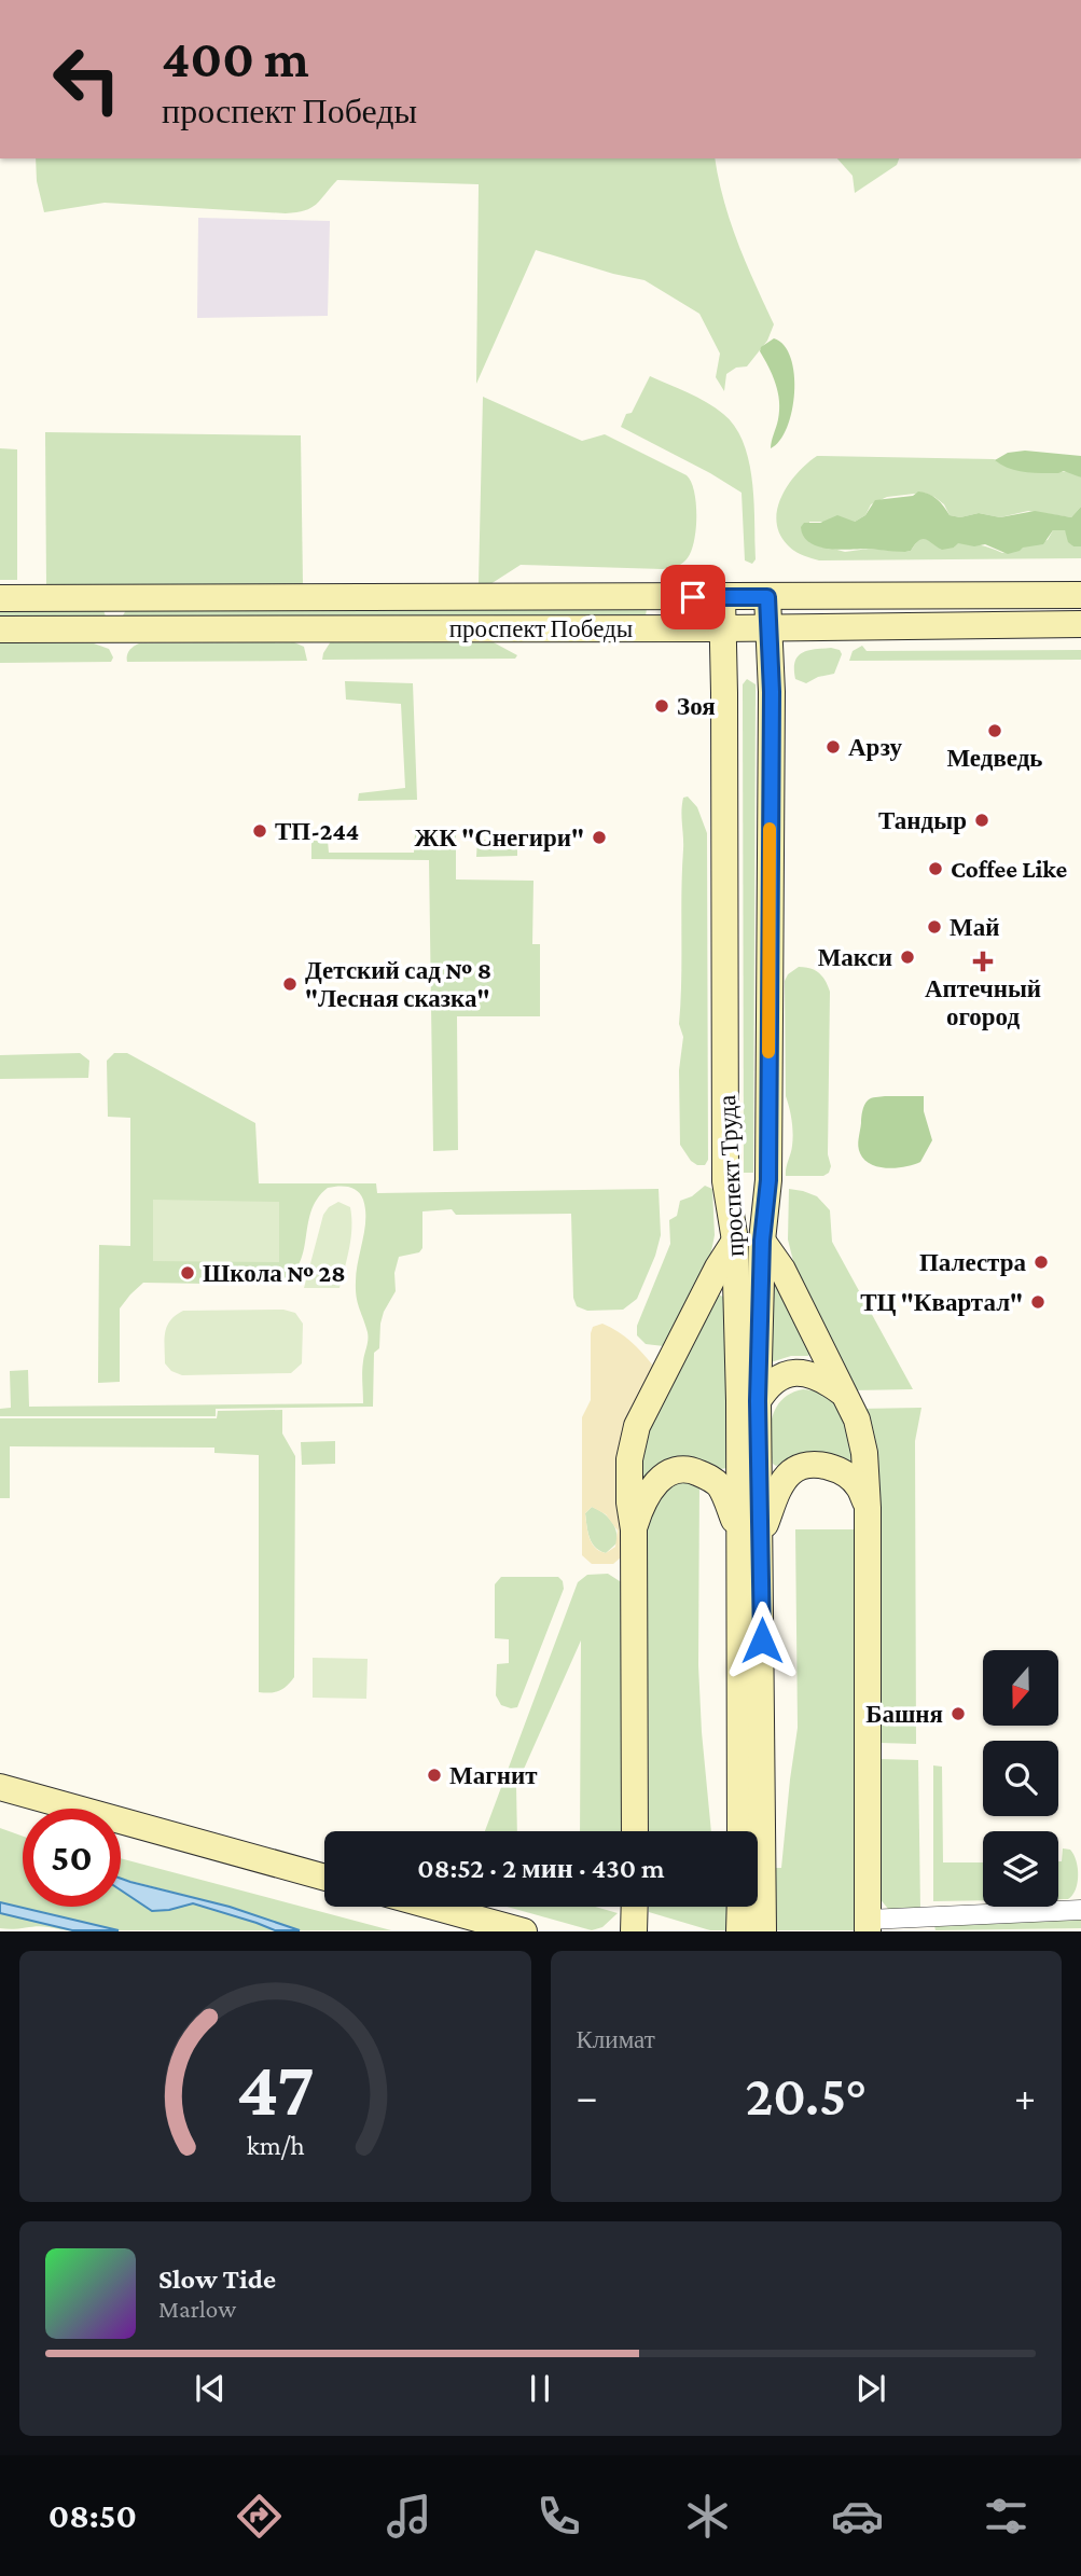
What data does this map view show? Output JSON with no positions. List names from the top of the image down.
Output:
{
  "streets": {
    "main road": ["проспект Победы", "проспект Труда"]
  },
  "crossings": [
    ["проспект Победы", "проспект Труда"]
  ],
  "places": {
    "other": [
      "Зоя",
      "Медведь",
      "Арзу",
      "Тандыр",
      "ТП-244",
      "ЖК \"Снегири\"",
      "Coffee Like",
      "Май",
      "Макси",
      "Детский сад № 8 \"Лесная сказка\"",
      "Палестра",
      "Школа № 28",
      "ТЦ \"Квартал\"",
      "Башня",
      "Магнит"
    ],
    "health": ["Аптечный огород"]
  },
  "north": "bottom",
  "page": {
    "turn": ["400 m", "проспект Победы"],
    "limit": "50",
    "trip": "08:52 · 2 мин · 430 m",
    "tile": "Климат",
    "heat": ["−", "20.5°", "+"],
    "song": ["Slow Tide", "Marlow"],
    "tabs": "08:50",
    "gauge": ["47", "km/h"]
  }
}
